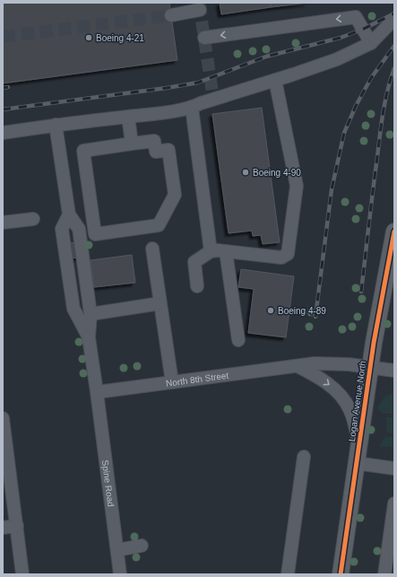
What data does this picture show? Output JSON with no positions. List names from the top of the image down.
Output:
{
  "streets": {
    "main road": ["Logan Avenue North"],
    "street": ["North 8th Street", "Spine Road"]
  },
  "crossings": [
    ["North 8th Street", "Logan Avenue North"],
    ["North 8th Street", "Spine Road"]
  ],
  "places": ["Boeing 4-21", "Boeing 4-90", "Boeing 4-89"]
}
